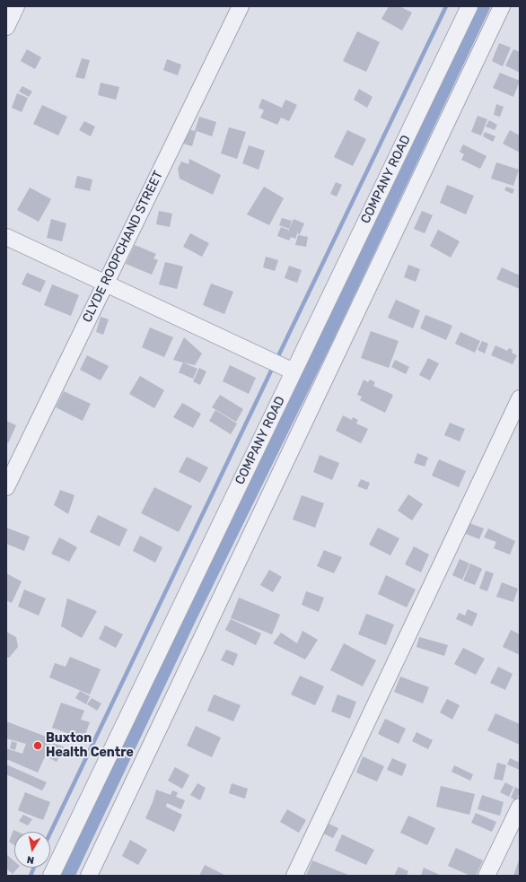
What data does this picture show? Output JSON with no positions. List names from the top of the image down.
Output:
{
  "streets": {
    "street": ["COMPANY ROAD", "CLYDE ROOPCHAND STREET"]
  },
  "places": ["Buxton Health Centre"],
  "north": "bottom"
}
